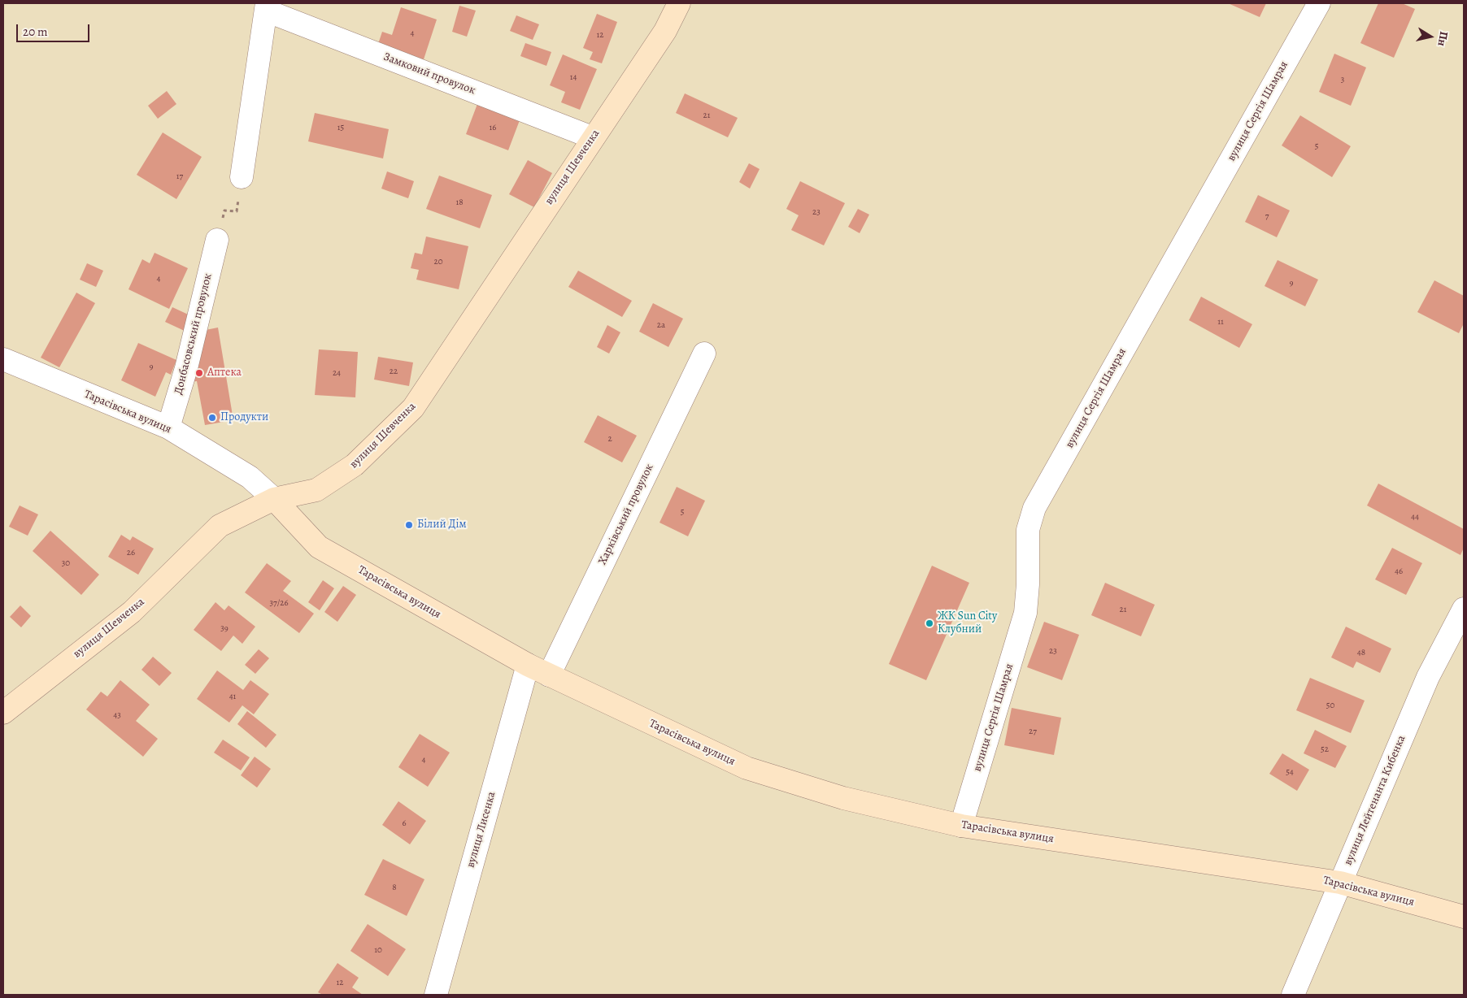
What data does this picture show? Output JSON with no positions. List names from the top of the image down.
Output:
{
  "streets": {
    "street": [
      "Замковий провулок",
      "вулиця Сергія Шамрая",
      "вулиця Шевченка",
      "Донбасовський провулок",
      "Тарасівська вулиця",
      "Харківський провулок",
      "вулиця Лейтенанта Кибенка",
      "вулиця Лисенка"
    ]
  },
  "crossings": [
    ["Замковий провулок", "вулиця Шевченка"],
    ["вулиця Сергія Шамрая", "Тарасівська вулиця"],
    ["вулиця Шевченка", "Тарасівська вулиця"],
    ["Донбасовський провулок", "Тарасівська вулиця"],
    ["Тарасівська вулиця", "Харківський провулок"],
    ["Тарасівська вулиця", "вулиця Лейтенанта Кибенка"],
    ["Тарасівська вулиця", "вулиця Лисенка"]
  ],
  "places": [
    "Аптека",
    "Продукти",
    "Білий Дім",
    "ЖК Sun City Клубний"
  ],
  "house_numbers": [
    "4",
    "12",
    "14",
    "3",
    "21",
    "15",
    "16",
    "5",
    "17",
    "18",
    "23",
    "7",
    "20",
    "4",
    "9",
    "11",
    "2а",
    "9",
    "22",
    "24",
    "2",
    "5",
    "44",
    "26",
    "30",
    "46",
    "37/26",
    "21",
    "39",
    "23",
    "48",
    "41",
    "50",
    "43",
    "27",
    "52",
    "4",
    "54",
    "6",
    "8",
    "10",
    "12"
  ],
  "scale_bar": "20 m",
  "north": "right"
}
